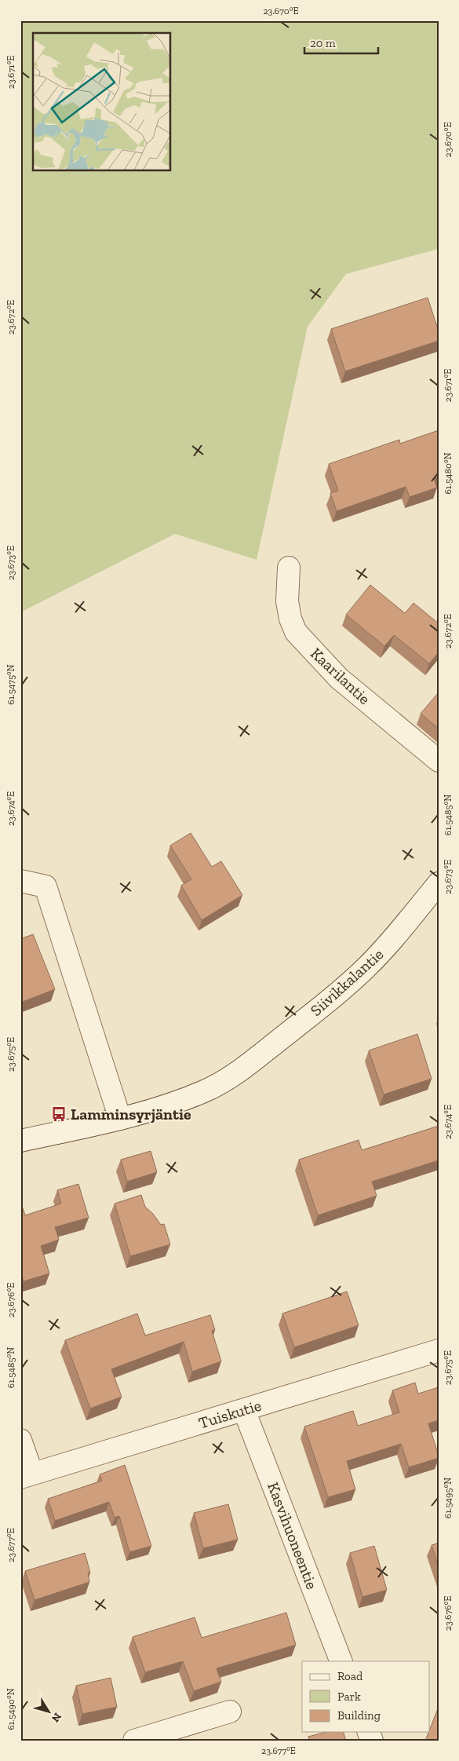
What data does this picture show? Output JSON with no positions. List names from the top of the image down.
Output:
{
  "streets": {
    "street": [
      "Kaarilantie",
      "Siivikkalantie",
      "Tuiskutie",
      "Kasvihuoneentie"
    ]
  },
  "crossings": [
    ["Tuiskutie", "Kasvihuoneentie"]
  ],
  "places": {
    "bus stop": ["Lamminsyrjäntie"]
  },
  "legend": ["Road", "Park", "Building"],
  "scale_bar": "20 m",
  "north": "bottom right",
  "coordinates": [
    "23.670°E",
    "23.671°E",
    "23.672°E",
    "61.5480°N",
    "23.673°E",
    "61.5475°N",
    "23.674°E",
    "61.5485°N",
    "23.675°E",
    "23.676°E",
    "61.5495°N",
    "23.677°E",
    "61.5490°N"
  ]
}
